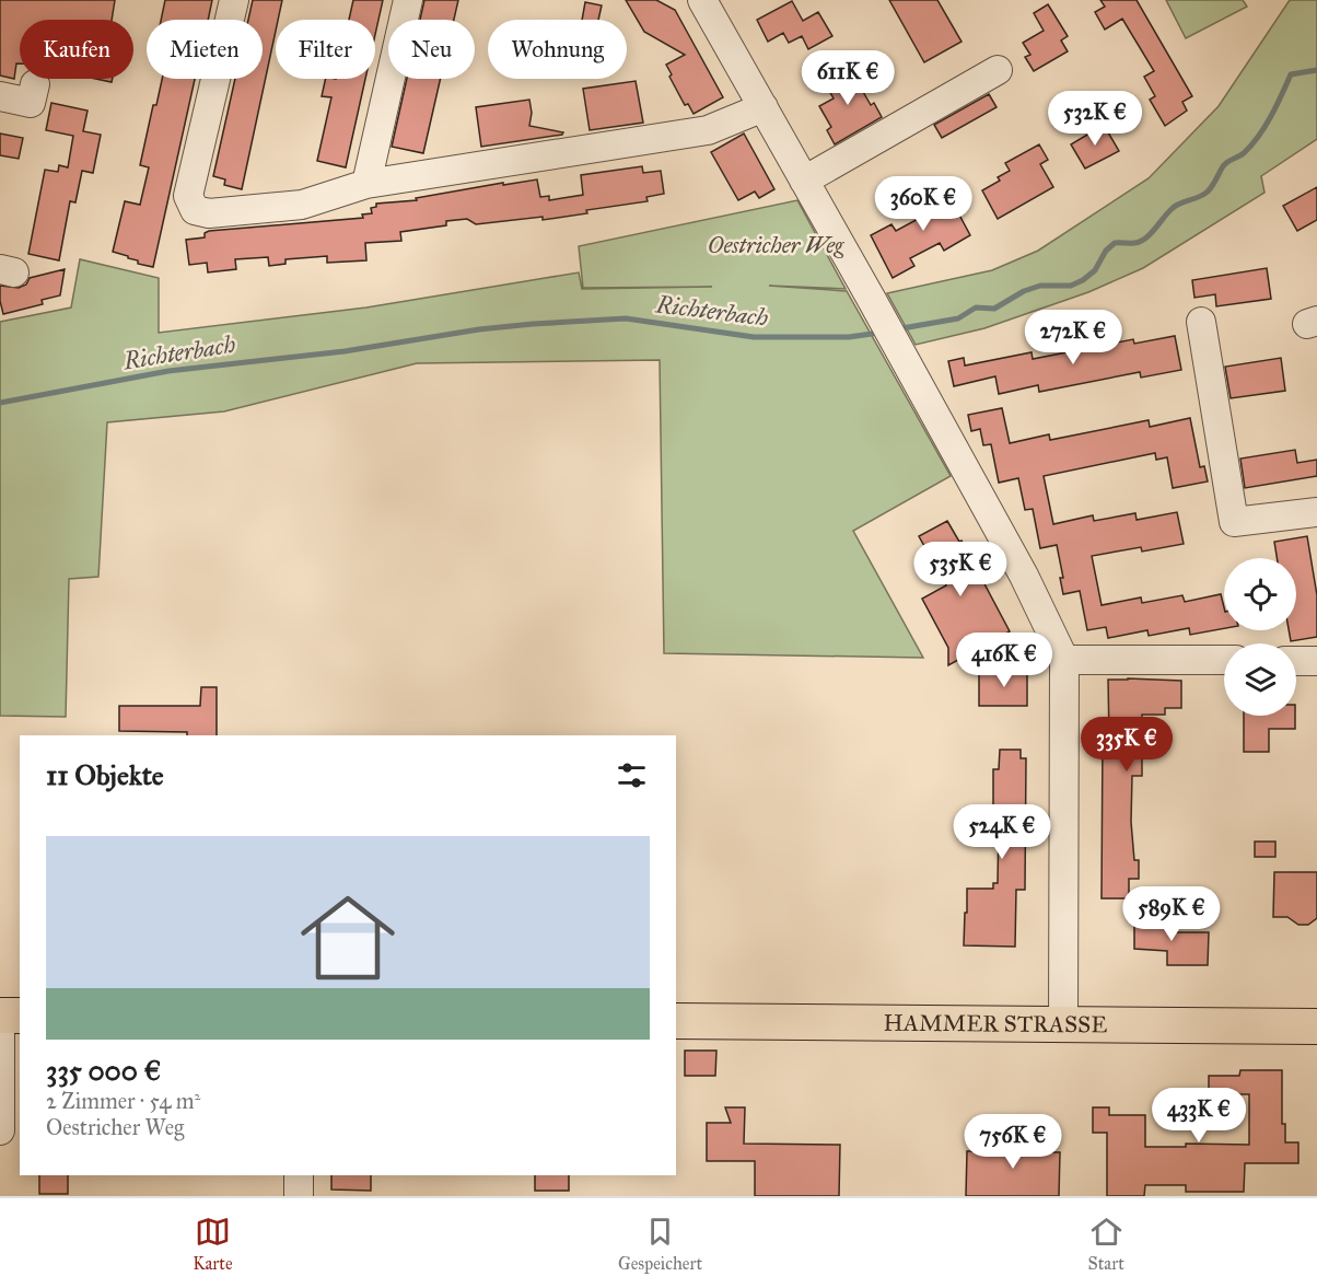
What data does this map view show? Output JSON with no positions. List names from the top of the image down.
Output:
{
  "streets": {
    "main road": ["HAMMER STRASSE"]
  },
  "water": ["Richterbach"],
  "parks": ["Oestricher Weg"],
  "page": {
    "chip": [
      "Kaufen",
      "Mieten",
      "Filter",
      "Neu",
      "Wohnung"
    ],
    "price": [
      "611K €",
      "532K €",
      "360K €",
      "272K €",
      "535K €",
      "416K €",
      "335K €",
      "524K €",
      "589K €",
      "433K €",
      "756K €"
    ],
    "heading": "11 Objekte",
    "list": [
      {
        "name": "335 000 €",
        "note": "2 Zimmer · 54 m² · Oestricher Weg"
      }
    ],
    "tabs": ["Karte", "Gespeichert", "Start"]
  }
}
